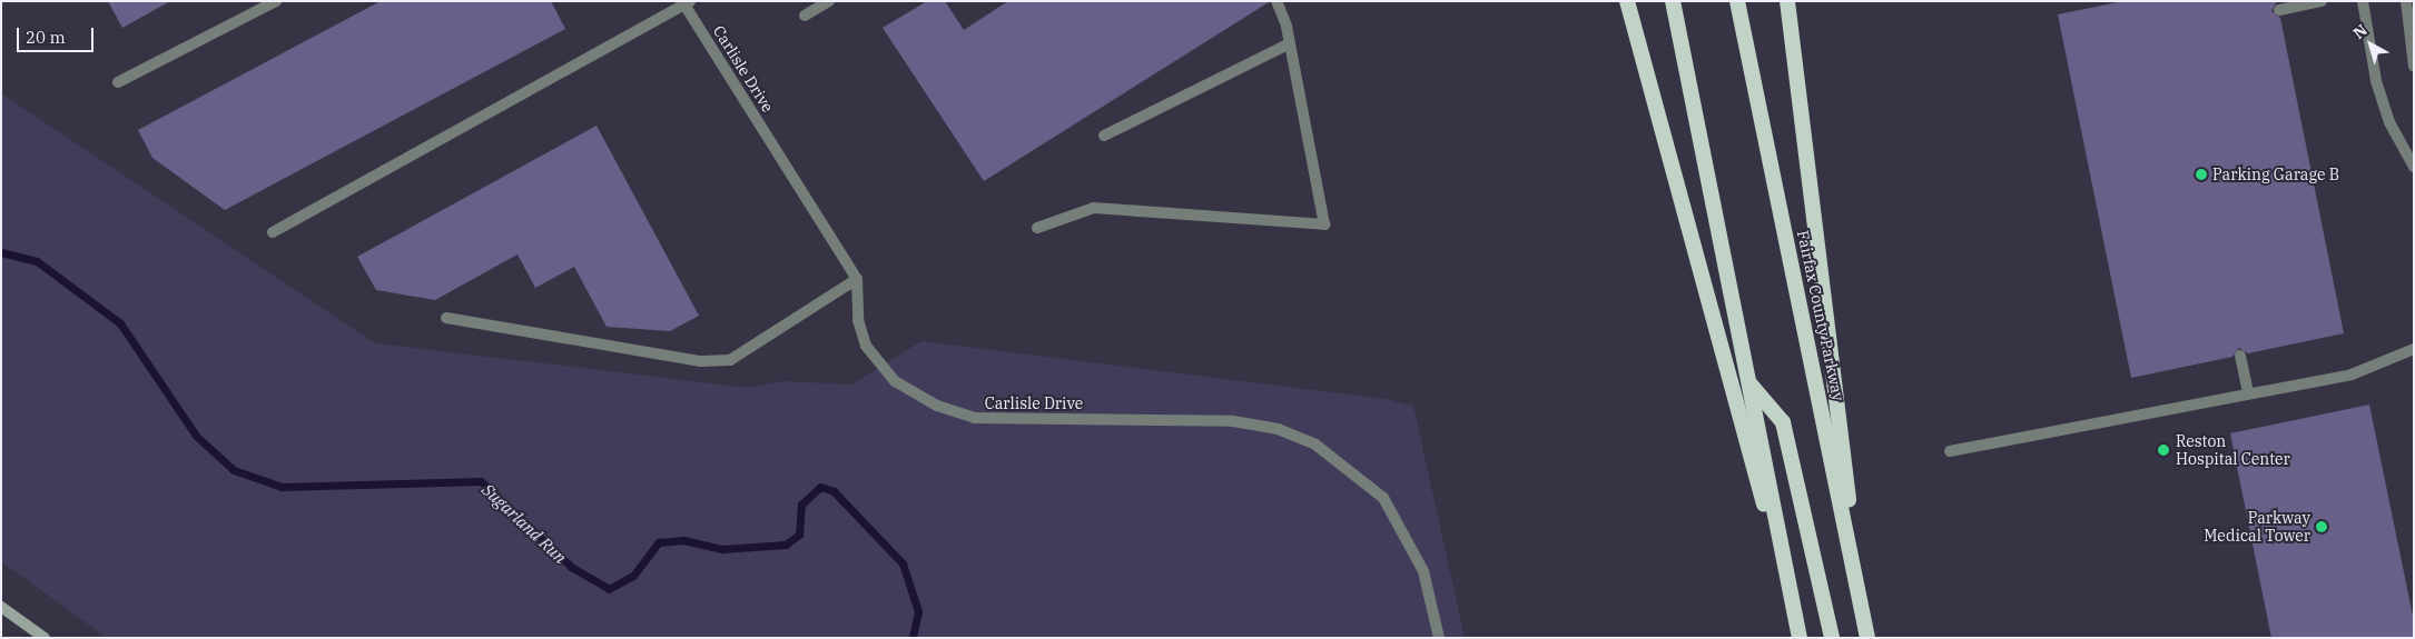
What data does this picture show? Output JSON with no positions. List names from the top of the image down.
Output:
{
  "streets": {
    "highway": ["Fairfax County Parkway"],
    "street": ["Carlisle Drive"]
  },
  "water": ["Sugarland Run"],
  "places": ["Parking Garage B", "Reston Hospital Center", "Parkway Medical Tower"],
  "scale_bar": "20 m",
  "north": "top left"
}
